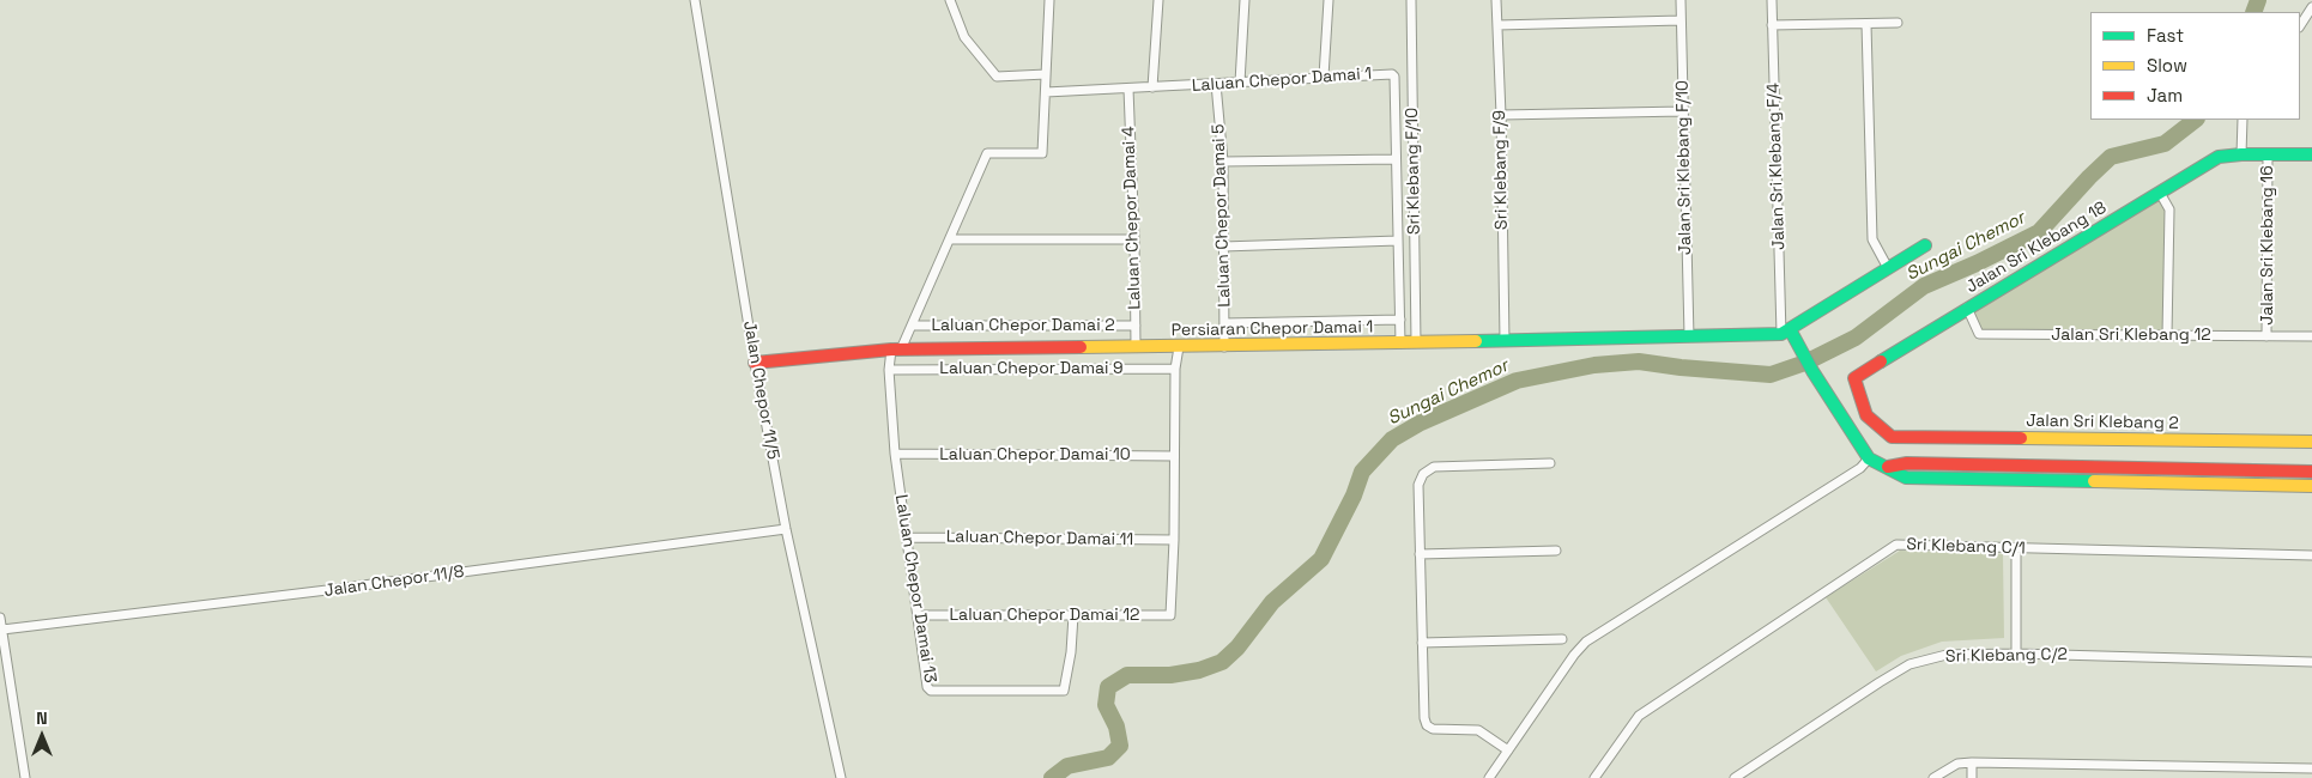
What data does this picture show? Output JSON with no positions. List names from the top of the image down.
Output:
{
  "streets": {
    "street": [
      "Laluan Chepor Damai 1",
      "Jalan Sri Klebang F/4",
      "Jalan Sri Klebang F/10",
      "Sri Klebang F/9",
      "Sri Klebang F/10",
      "Laluan Chepor Damai 5",
      "Laluan Chepor Damai 4",
      "Jalan Sri Klebang 16",
      "Jalan Sri Klebang 18",
      "Laluan Chepor Damai 2",
      "Persiaran Chepor Damai 1",
      "Jalan Sri Klebang 12",
      "Laluan Chepor Damai 9",
      "Jalan Chepor 11/5",
      "Jalan Sri Klebang 2",
      "Laluan Chepor Damai 10",
      "Laluan Chepor Damai 11",
      "Sri Klebang C/1",
      "Jalan Chepor 11/8",
      "Laluan Chepor Damai 13",
      "Laluan Chepor Damai 12",
      "Sri Klebang C/2"
    ]
  },
  "crossings": [
    ["Laluan Chepor Damai 1", "Laluan Chepor Damai 5"],
    ["Laluan Chepor Damai 1", "Laluan Chepor Damai 4"],
    ["Laluan Chepor Damai 1", "Persiaran Chepor Damai 1"],
    ["Jalan Sri Klebang F/4", "Persiaran Chepor Damai 1"],
    ["Jalan Sri Klebang F/10", "Persiaran Chepor Damai 1"],
    ["Sri Klebang F/9", "Persiaran Chepor Damai 1"],
    ["Sri Klebang F/10", "Persiaran Chepor Damai 1"],
    ["Laluan Chepor Damai 5", "Persiaran Chepor Damai 1"],
    ["Laluan Chepor Damai 4", "Laluan Chepor Damai 2"],
    ["Laluan Chepor Damai 4", "Persiaran Chepor Damai 1"],
    ["Jalan Sri Klebang 16", "Jalan Sri Klebang 18"],
    ["Jalan Sri Klebang 16", "Jalan Sri Klebang 12"],
    ["Jalan Sri Klebang 18", "Jalan Sri Klebang 12"],
    ["Jalan Sri Klebang 18", "Jalan Sri Klebang 2"],
    ["Persiaran Chepor Damai 1", "Jalan Chepor 11/5"],
    ["Persiaran Chepor Damai 1", "Laluan Chepor Damai 13"],
    ["Laluan Chepor Damai 9", "Laluan Chepor Damai 13"],
    ["Jalan Chepor 11/5", "Jalan Chepor 11/8"],
    ["Laluan Chepor Damai 10", "Laluan Chepor Damai 13"],
    ["Laluan Chepor Damai 11", "Laluan Chepor Damai 13"],
    ["Laluan Chepor Damai 11", "Laluan Chepor Damai 12"],
    ["Laluan Chepor Damai 13", "Laluan Chepor Damai 12"]
  ],
  "water": ["Sungai Chemor"],
  "legend": ["Fast", "Slow", "Jam"],
  "north": "top"
}
